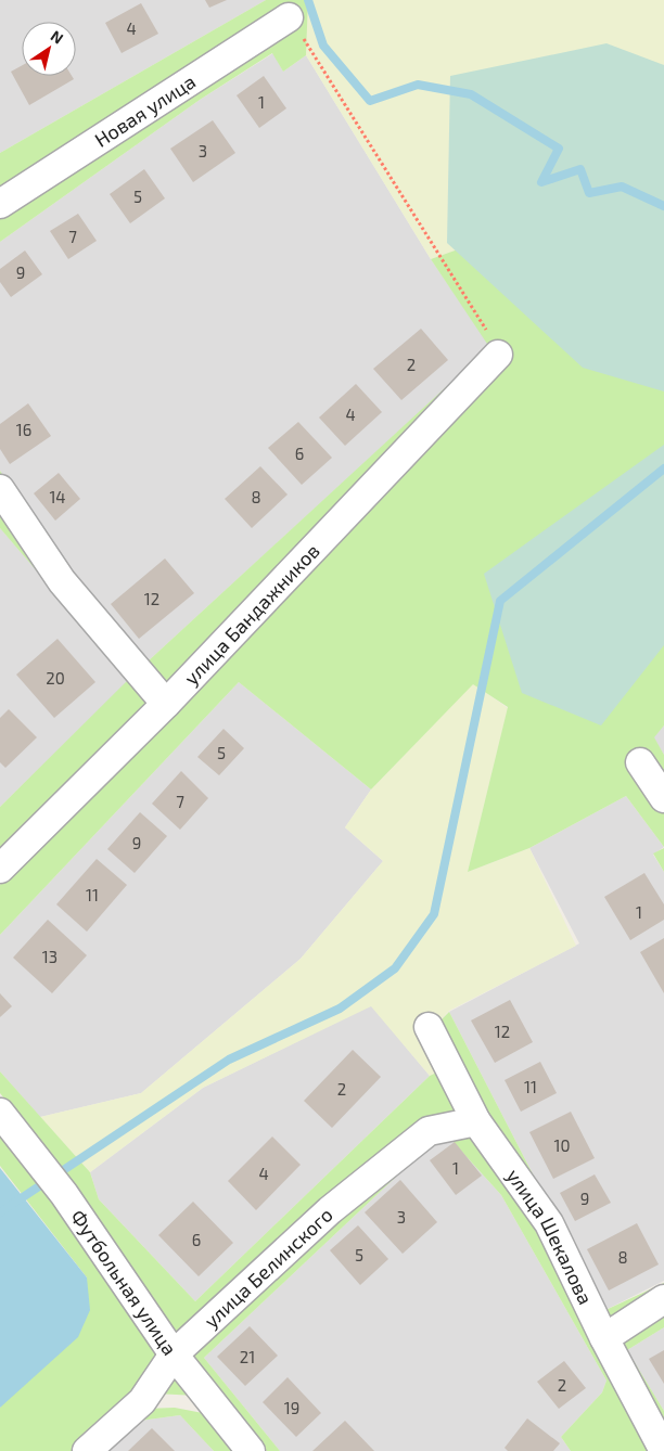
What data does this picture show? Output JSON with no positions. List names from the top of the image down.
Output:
{
  "streets": {
    "street": [
      "Новая улица",
      "улица Бандажников",
      "улица Шекалова",
      "улица Белинского",
      "Футбольная улица"
    ]
  },
  "crossings": [
    ["улица Шекалова", "улица Белинского"],
    ["улица Белинского", "Футбольная улица"]
  ],
  "house_numbers": [
    "4",
    "1",
    "3",
    "5",
    "7",
    "9",
    "2",
    "4",
    "16",
    "6",
    "14",
    "8",
    "12",
    "20",
    "5",
    "7",
    "9",
    "11",
    "1",
    "13",
    "12",
    "11",
    "2",
    "10",
    "1",
    "4",
    "9",
    "3",
    "6",
    "5",
    "8",
    "21",
    "2",
    "19"
  ],
  "north": "top right"
}
